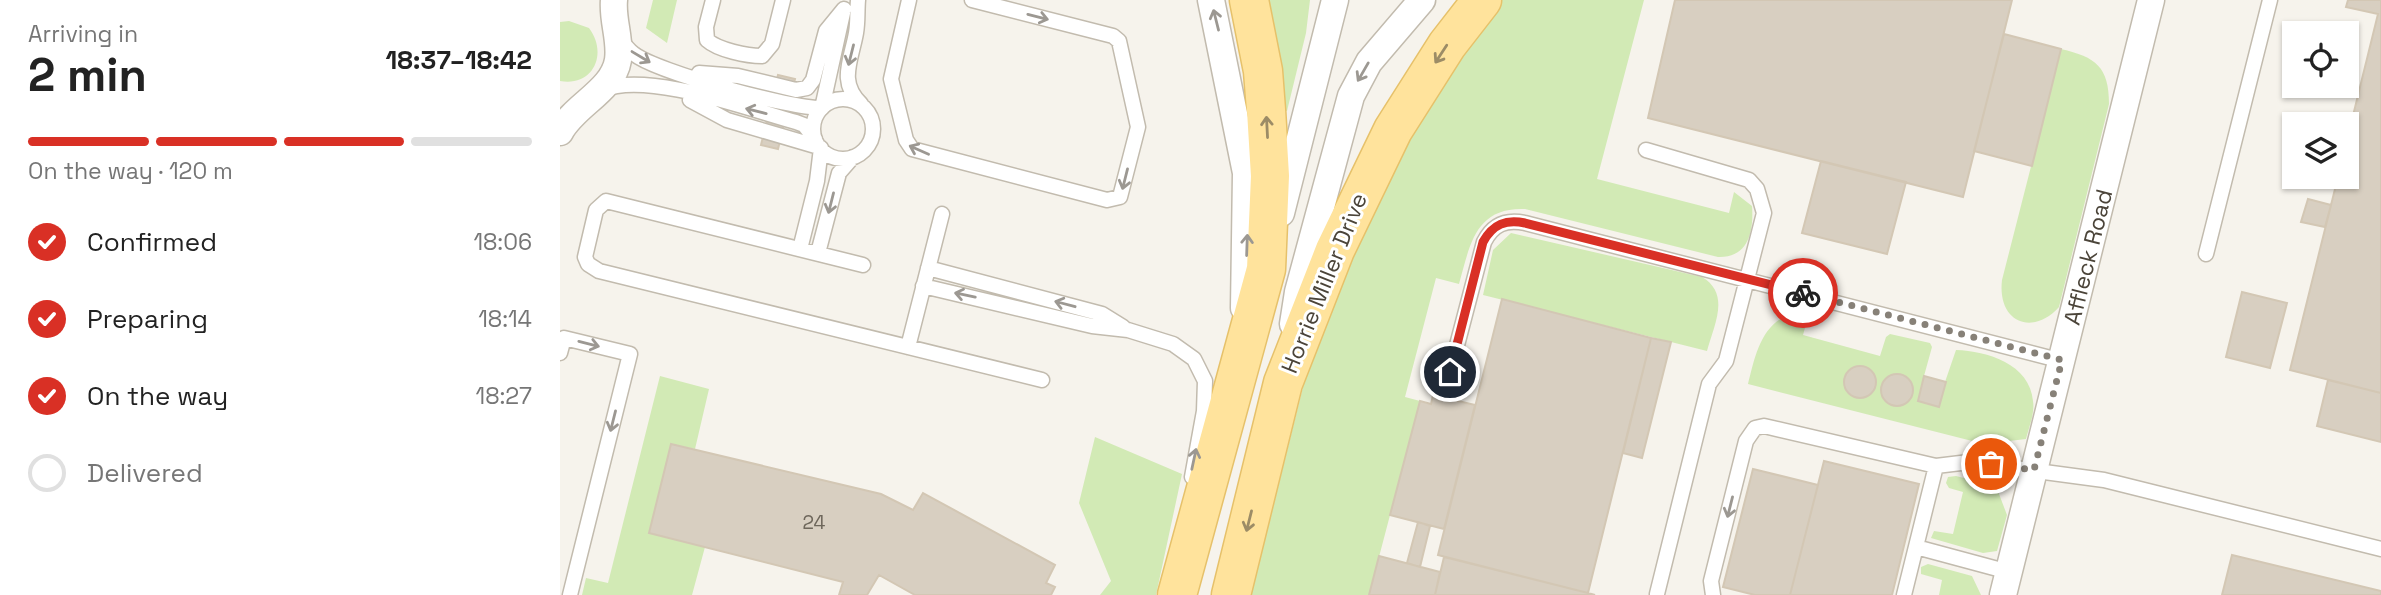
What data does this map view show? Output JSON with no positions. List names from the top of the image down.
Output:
{
  "streets": {
    "main road": ["Horrie Miller Drive"],
    "street": ["Affleck Road"]
  },
  "house_numbers": ["24"],
  "page": {
    "heading": ["2 min", "Arriving in", "18:37–18:42"],
    "bar": "On the way · 120 m",
    "list": [
      ["Confirmed", "18:06"],
      ["Preparing", "18:14"],
      ["On the way", "18:27"],
      "Delivered"
    ]
  }
}
